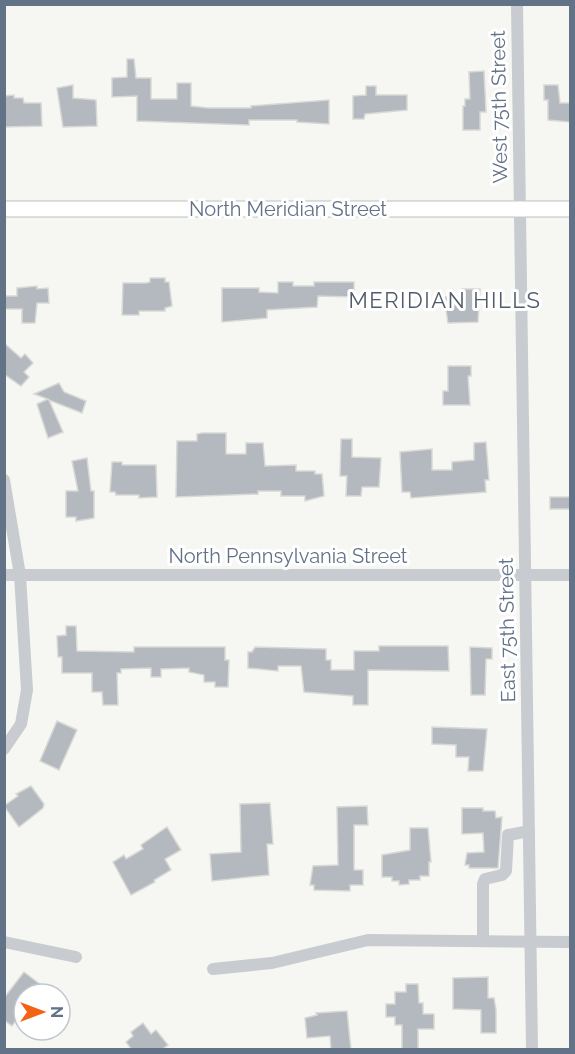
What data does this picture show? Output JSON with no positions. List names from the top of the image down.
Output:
{
  "streets": {
    "main road": ["North Meridian Street"],
    "street": ["West 75th Street", "North Pennsylvania Street", "East 75th Street"]
  },
  "crossings": [
    ["West 75th Street", "North Meridian Street"],
    ["West 75th Street", "East 75th Street"],
    ["North Meridian Street", "East 75th Street"],
    ["North Pennsylvania Street", "East 75th Street"]
  ],
  "districts": ["MERIDIAN HILLS"],
  "north": "right"
}
